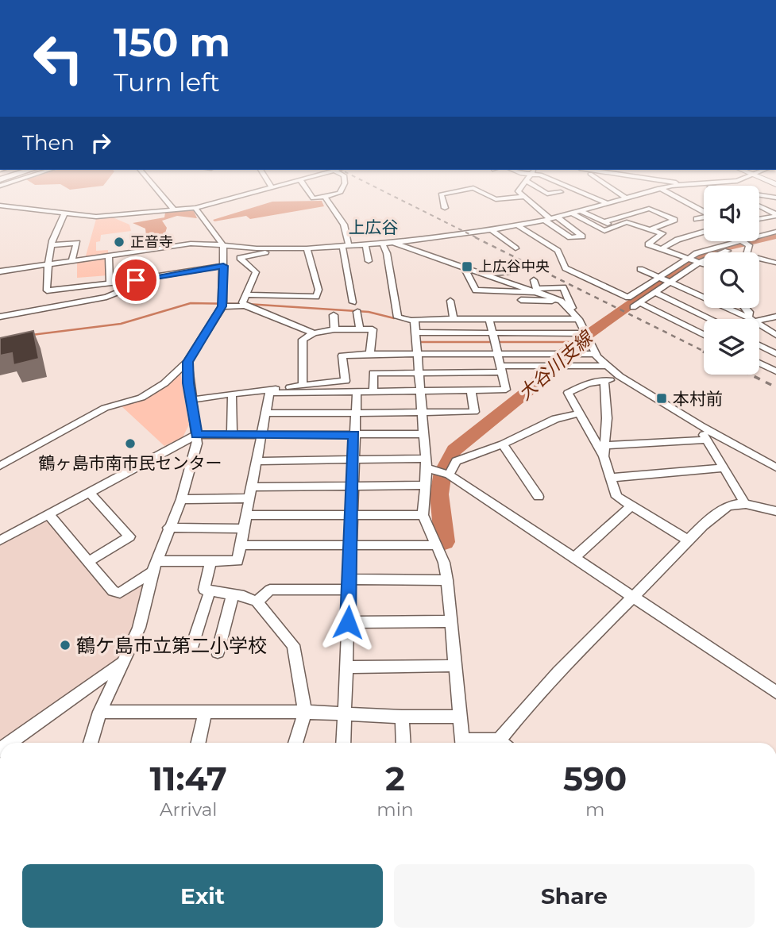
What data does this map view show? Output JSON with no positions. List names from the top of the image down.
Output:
{
  "districts": ["上広谷"],
  "water": ["大谷川支線"],
  "places": {
    "other": ["正音寺", "鶴ヶ島市南市民センター", "鶴ケ島市立第二小学校"],
    "transit": ["上広谷中央", "本村前"]
  },
  "page": {
    "turn": ["150 m", "Turn left"],
    "then": "Then",
    "eta": [
      "11:47",
      "Arrival",
      "2",
      "min",
      "590",
      "m"
    ],
    "buttons": ["Exit", "Share"]
  }
}
